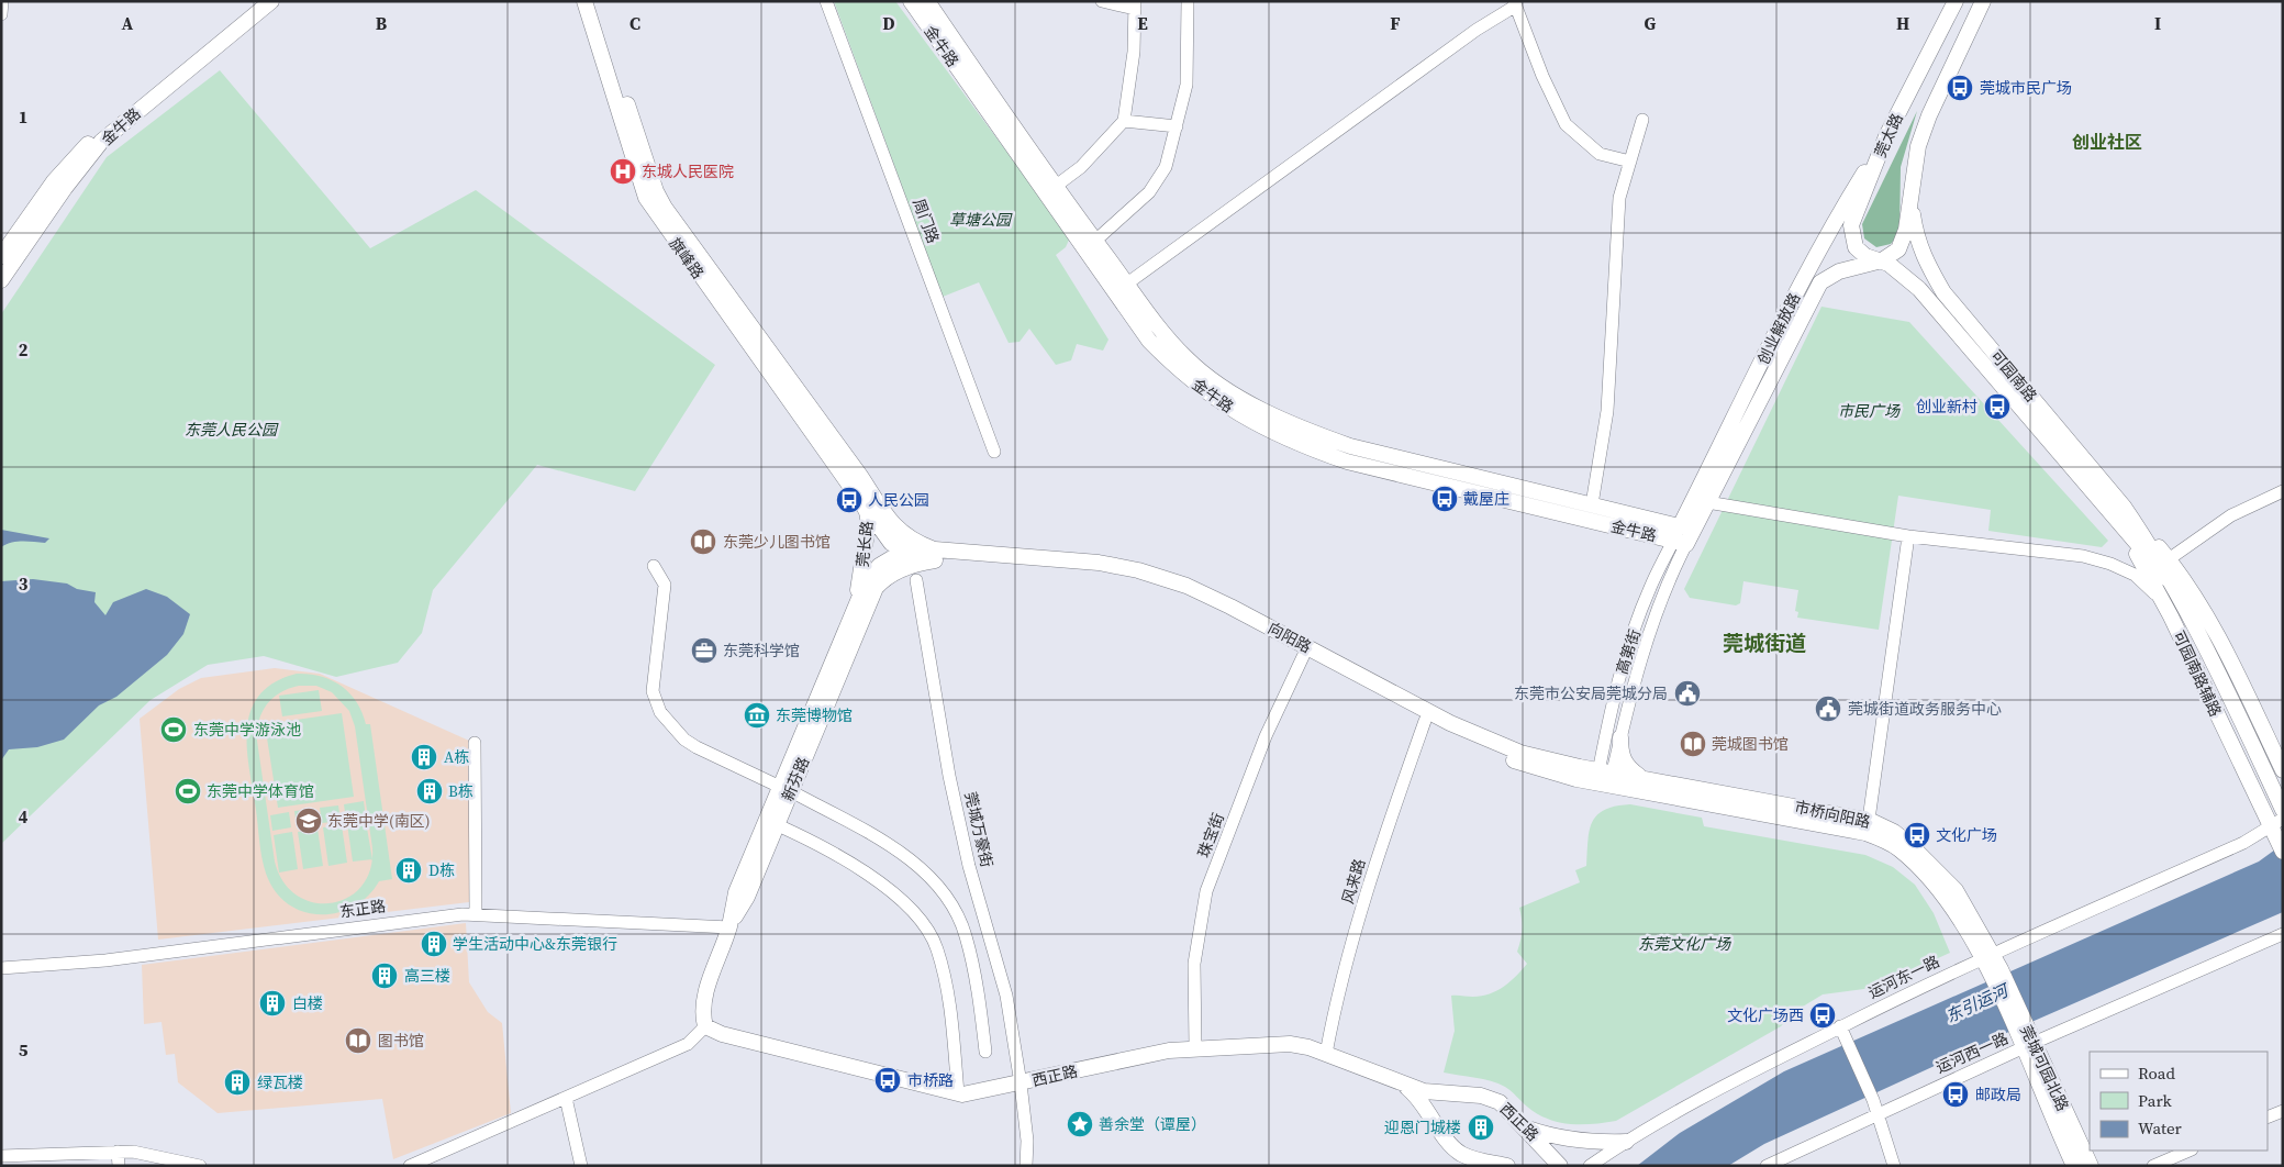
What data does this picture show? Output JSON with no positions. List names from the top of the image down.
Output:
{
  "streets": {
    "main road": [
      "金牛路",
      "莞太路",
      "旗峰路",
      "创业解放路",
      "可园南路",
      "莞长路",
      "向阳路",
      "可园南路辅路",
      "新芬路",
      "市桥向阳路",
      "莞城可园北路",
      "西正路"
    ],
    "street": [
      "周门路",
      "高第街",
      "莞城万豪街",
      "珠宝街",
      "风来路",
      "东正路",
      "运河东一路",
      "运河西一路"
    ]
  },
  "crossings": [
    ["金牛路", "创业解放路"],
    ["金牛路", "高第街"],
    ["莞太路", "创业解放路"],
    ["莞太路", "可园南路"],
    ["旗峰路", "莞长路"],
    ["创业解放路", "可园南路"],
    ["创业解放路", "高第街"],
    ["可园南路", "可园南路辅路"],
    ["向阳路", "高第街"],
    ["向阳路", "市桥向阳路"],
    ["向阳路", "珠宝街"],
    ["向阳路", "风来路"],
    ["可园南路辅路", "运河东一路"],
    ["新芬路", "东正路"],
    ["新芬路", "西正路"],
    ["市桥向阳路", "运河东一路"],
    ["市桥向阳路", "莞城可园北路"],
    ["莞城万豪街", "西正路"],
    ["珠宝街", "西正路"],
    ["风来路", "西正路"],
    ["运河西一路", "莞城可园北路"]
  ],
  "districts": ["创业社区", "莞城街道"],
  "water": ["东引运河"],
  "parks": [
    "草塘公园",
    "市民广场",
    "东莞人民公园",
    "东莞文化广场"
  ],
  "places": {
    "bus stop": [
      "莞城市民广场",
      "创业新村",
      "戴屋庄",
      "人民公园",
      "文化广场",
      "文化广场西",
      "市桥路",
      "邮政局"
    ],
    "hospital": ["东城人民医院"],
    "library": ["东莞少儿图书馆", "莞城图书馆", "图书馆"],
    "office": ["东莞科学馆"],
    "public building": ["东莞市公安局莞城分局", "莞城街道政务服务中心"],
    "museum": ["东莞博物馆"],
    "sports": ["东莞中学游泳池", "东莞中学体育馆"],
    "building": [
      "A栋",
      "B栋",
      "D栋",
      "学生活动中心&东莞银行",
      "高三楼",
      "白楼",
      "绿瓦楼",
      "迎恩门城楼"
    ],
    "school or university": ["东莞中学(南区)"],
    "place": ["善余堂（谭屋）"]
  },
  "legend": ["Road", "Park", "Water"],
  "grid": {
    "columns": [
      "A",
      "B",
      "C",
      "D",
      "E",
      "F",
      "G",
      "H",
      "I"
    ],
    "rows": [
      "1",
      "2",
      "3",
      "4",
      "5"
    ]
  }
}
